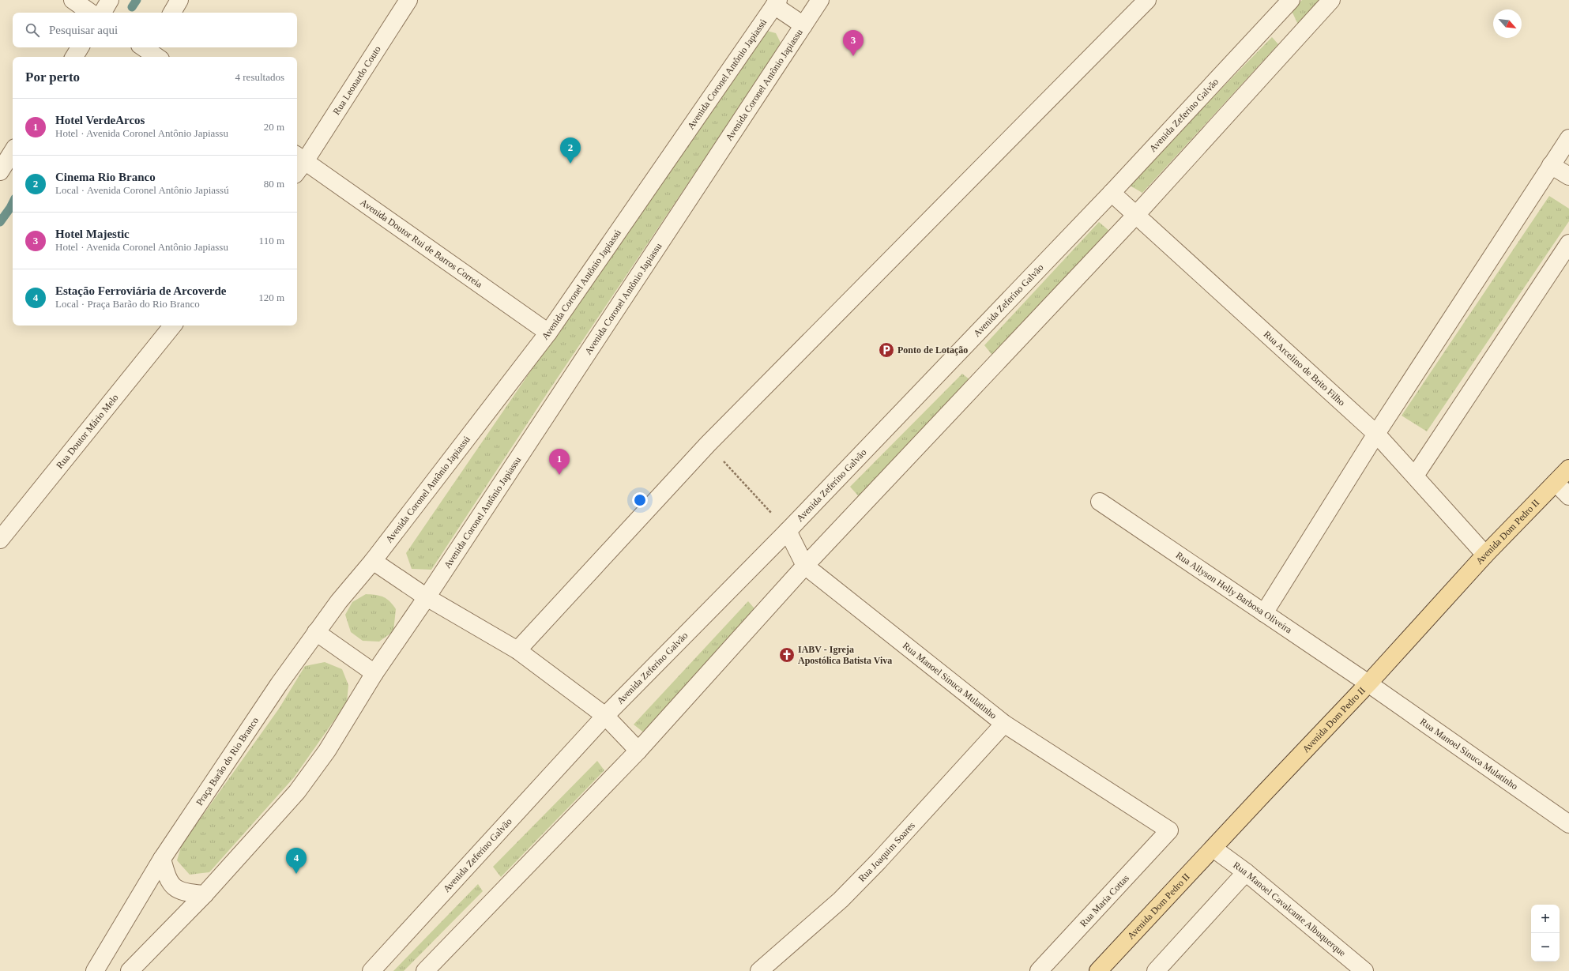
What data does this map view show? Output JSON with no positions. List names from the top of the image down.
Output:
{
  "streets": {
    "main road": ["Avenida Dom Pedro II"],
    "street": [
      "Avenida Coronel Antônio Japiassú",
      "Rua Leonardo Couto",
      "Avenida Coronel Antônio Japiassu",
      "Avenida Zeferino Galvão",
      "Avenida Doutor Rui de Barros Correia",
      "Rua Arcelino de Brito Filho",
      "Rua Doutor Mário Melo",
      "Rua Allyson Helly Barbosa Oliveira",
      "Rua Manoel Sinuca Mulatinho",
      "Praça Barão do Rio Branco",
      "Rua Joaquim Soares",
      "Rua Maria Cottas",
      "Rua Manoel Cavalcante Albuquerque"
    ]
  },
  "crossings": [
    ["Avenida Coronel Antônio Japiassú", "Avenida Doutor Rui de Barros Correia"],
    ["Avenida Coronel Antônio Japiassú", "Praça Barão do Rio Branco"],
    ["Rua Leonardo Couto", "Avenida Doutor Rui de Barros Correia"],
    ["Avenida Zeferino Galvão", "Rua Arcelino de Brito Filho"],
    ["Avenida Zeferino Galvão", "Rua Manoel Sinuca Mulatinho"],
    ["Rua Arcelino de Brito Filho", "Avenida Dom Pedro II"],
    ["Avenida Dom Pedro II", "Rua Allyson Helly Barbosa Oliveira"],
    ["Avenida Dom Pedro II", "Rua Manoel Sinuca Mulatinho"],
    ["Avenida Dom Pedro II", "Rua Manoel Cavalcante Albuquerque"],
    ["Rua Allyson Helly Barbosa Oliveira", "Rua Manoel Sinuca Mulatinho"],
    ["Rua Manoel Sinuca Mulatinho", "Rua Joaquim Soares"],
    ["Rua Manoel Sinuca Mulatinho", "Rua Maria Cottas"]
  ],
  "places": {
    "parking": ["Ponto de Lotação"],
    "church": ["IABV - Igreja Apostólica Batista Viva"]
  },
  "north": "bottom right",
  "page": {
    "search": "Pesquisar aqui",
    "pins": [
      "3",
      "2",
      "1",
      "4"
    ],
    "heading": ["Por perto", "4 resultados"],
    "list": [
      {
        "mark": "1",
        "name": "Hotel VerdeArcos",
        "note": "Hotel · Avenida Coronel Antônio Japiassu",
        "value": "20 m"
      },
      {
        "mark": "2",
        "name": "Cinema Rio Branco",
        "note": "Local · Avenida Coronel Antônio Japiassú",
        "value": "80 m"
      },
      {
        "mark": "3",
        "name": "Hotel Majestic",
        "note": "Hotel · Avenida Coronel Antônio Japiassu",
        "value": "110 m"
      },
      {
        "mark": "4",
        "name": "Estação Ferroviária de Arcoverde",
        "note": "Local · Praça Barão do Rio Branco",
        "value": "120 m"
      }
    ],
    "map_buttons": ["+", "−"]
  }
}
